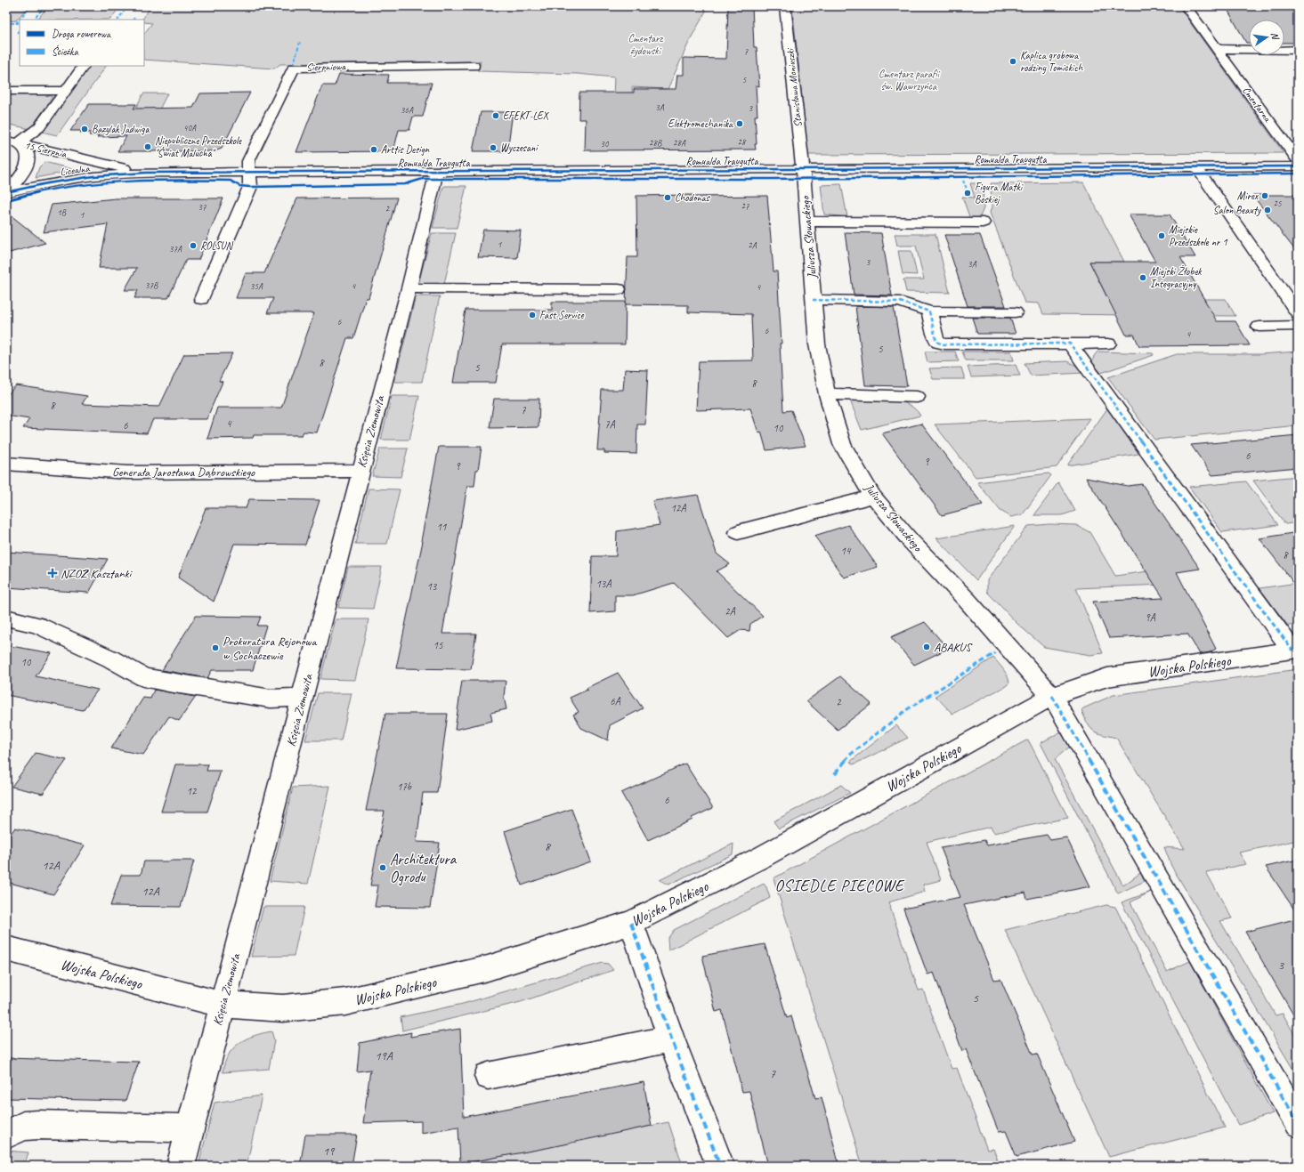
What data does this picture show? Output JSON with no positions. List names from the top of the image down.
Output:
{
  "streets": {
    "street": [
      "Sierpniowa",
      "Stanisława Moniuszki",
      "Cmentarna",
      "15 Sierpnia",
      "Romualda Traugutta",
      "Licealna",
      "Juliusza Słowackiego",
      "Księcia Ziemowita",
      "Generała Jarosława Dąbrowskiego",
      "Wojska Polskiego"
    ]
  },
  "crossings": [
    ["Sierpniowa", "Romualda Traugutta"],
    ["Stanisława Moniuszki", "Romualda Traugutta"],
    ["Stanisława Moniuszki", "Juliusza Słowackiego"],
    ["15 Sierpnia", "Romualda Traugutta"],
    ["15 Sierpnia", "Licealna"],
    ["Romualda Traugutta", "Licealna"],
    ["Romualda Traugutta", "Juliusza Słowackiego"],
    ["Romualda Traugutta", "Księcia Ziemowita"],
    ["Juliusza Słowackiego", "Wojska Polskiego"],
    ["Księcia Ziemowita", "Generała Jarosława Dąbrowskiego"],
    ["Księcia Ziemowita", "Wojska Polskiego"]
  ],
  "districts": ["OSIEDLE PIECOWE"],
  "parks": ["Cmentarz żydowski", "Cmentarz parafii św. Wawrzyńca"],
  "places": {
    "other": [
      "Kaplica grobowa rodziny Tomickich",
      "EFEKT-LEX",
      "Elektromechanika",
      "Bazylak Jadwiga",
      "Niepubliczne Przedszkole \"Świat Malucha\"",
      "Wyczesani",
      "Arttis Design",
      "Figura Matki Boskiej",
      "Mirex",
      "Chodonas",
      "Salon Beauty",
      "Miejskie Przedszkole nr 1",
      "ROLSUN",
      "Miejski Żłobek Integracyjny",
      "Fast Service",
      "ABAKUS",
      "Prokuratura Rejonowa w Sochaczewie",
      "Architektura Ogrodu"
    ],
    "health": ["NZOZ Kasztanki"]
  },
  "house_numbers": [
    "7",
    "5",
    "3A",
    "3",
    "36A",
    "40A",
    "28",
    "28B",
    "28A",
    "30",
    "25",
    "27",
    "37",
    "2",
    "1B",
    "1",
    "1",
    "2A",
    "37A",
    "3",
    "3A",
    "37B",
    "35A",
    "4",
    "4",
    "6",
    "6",
    "4",
    "5",
    "8",
    "5",
    "8",
    "8",
    "7",
    "4",
    "7A",
    "6",
    "10",
    "6",
    "9",
    "9",
    "12A",
    "11",
    "14",
    "8",
    "13A",
    "13",
    "2A",
    "9A",
    "15",
    "10",
    "6A",
    "2",
    "17b",
    "12",
    "6",
    "8",
    "12A",
    "12A",
    "3",
    "5",
    "19A",
    "7",
    "19"
  ],
  "legend": ["Droga rowerowa", "Ścieżka"],
  "north": "right"
}
